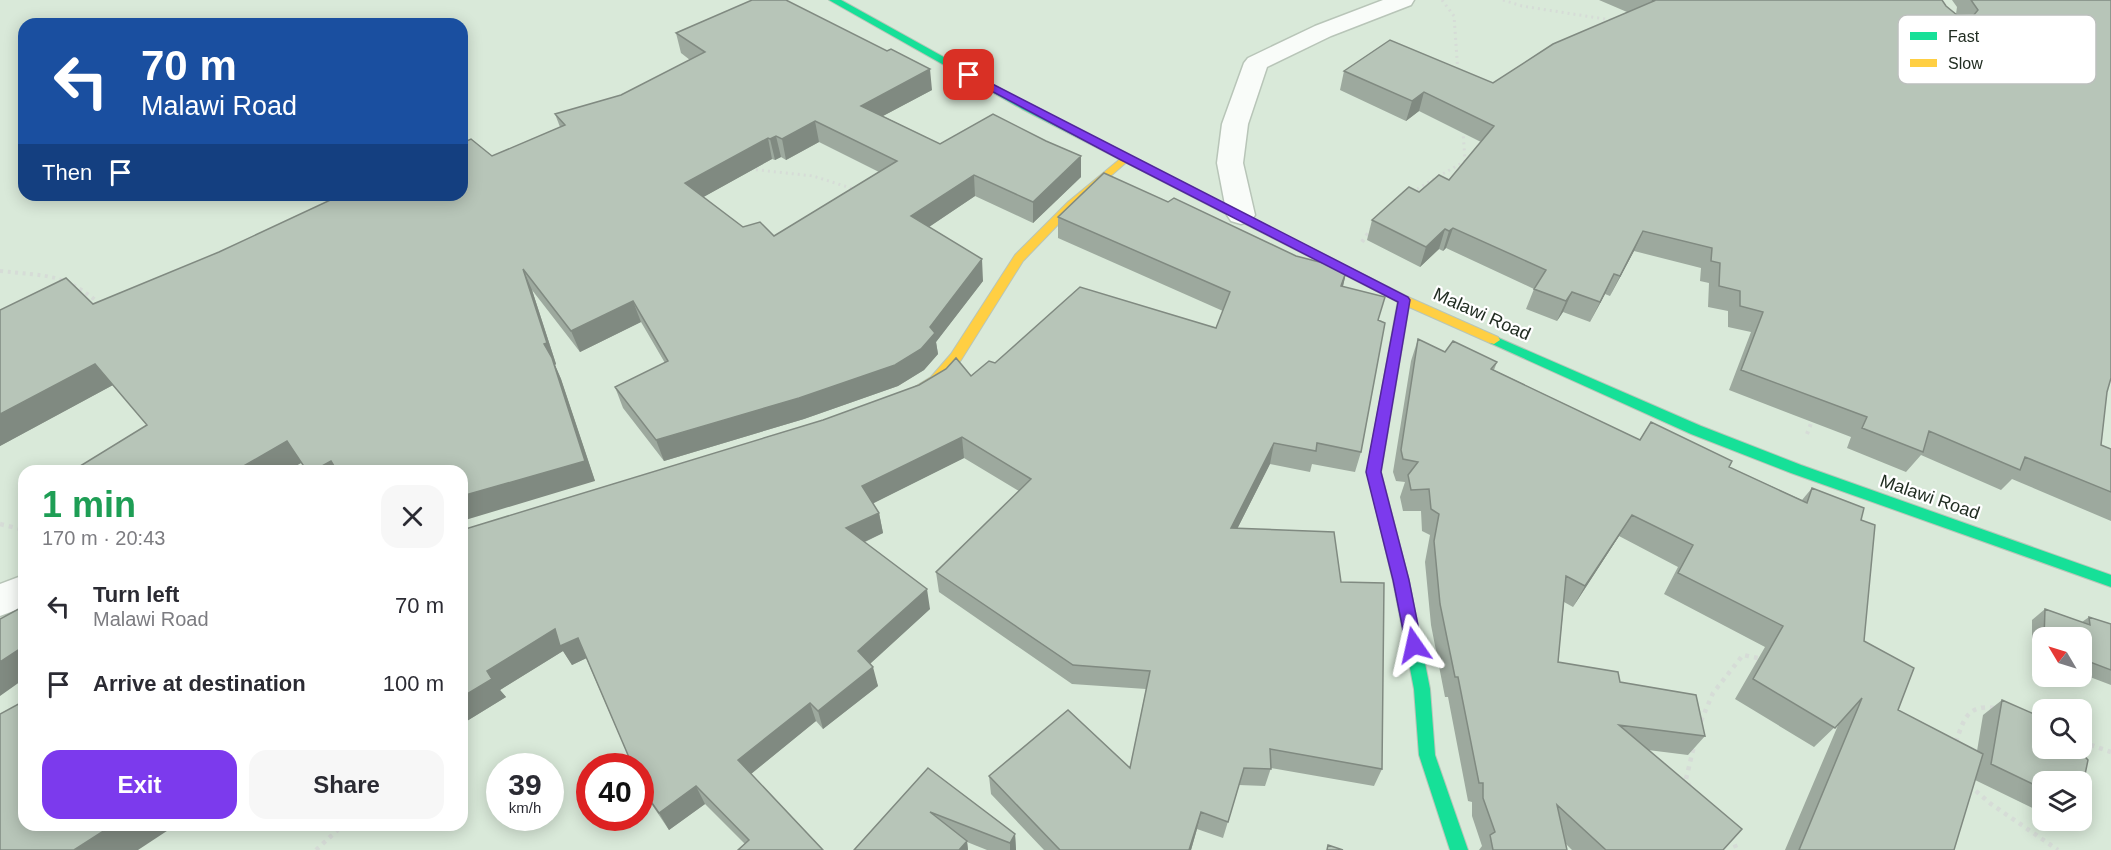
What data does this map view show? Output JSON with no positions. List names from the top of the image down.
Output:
{
  "streets": {
    "main road": ["Malawi Road"]
  },
  "legend": ["Fast", "Slow"],
  "north": "top left",
  "page": {
    "turn": ["70 m", "Malawi Road"],
    "then": "Then",
    "heading": ["1 min", "170 m · 20:43"],
    "list": [
      {
        "name": "Turn left",
        "note": "Malawi Road",
        "value": "70 m"
      },
      {
        "name": "Arrive at destination",
        "value": "100 m"
      }
    ],
    "buttons": ["Exit", "Share"],
    "speed": "39 km/h",
    "limit": "40"
  }
}
